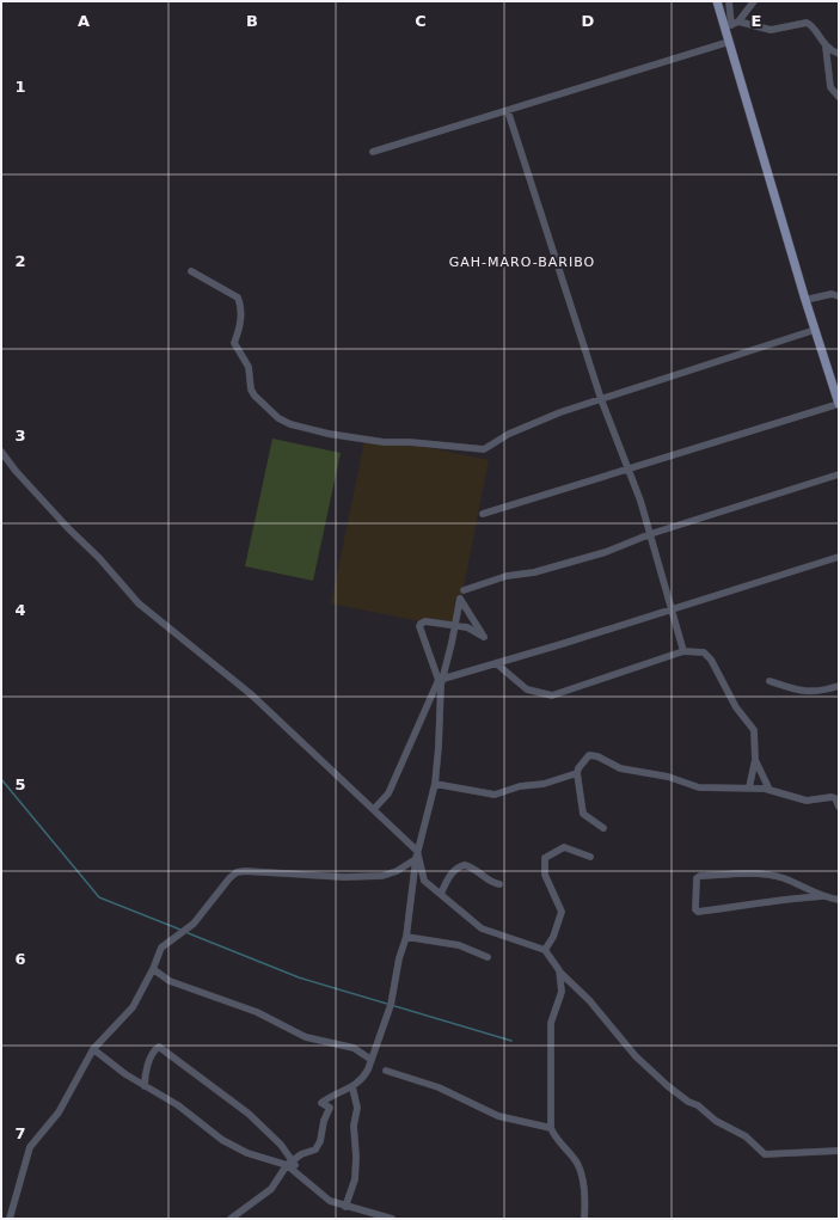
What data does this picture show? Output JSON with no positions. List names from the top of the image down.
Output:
{
  "districts": ["GAH-MARO-BARIBO"],
  "grid": {
    "columns": [
      "A",
      "B",
      "C",
      "D",
      "E"
    ],
    "rows": [
      "1",
      "2",
      "3",
      "4",
      "5",
      "6",
      "7"
    ]
  }
}
